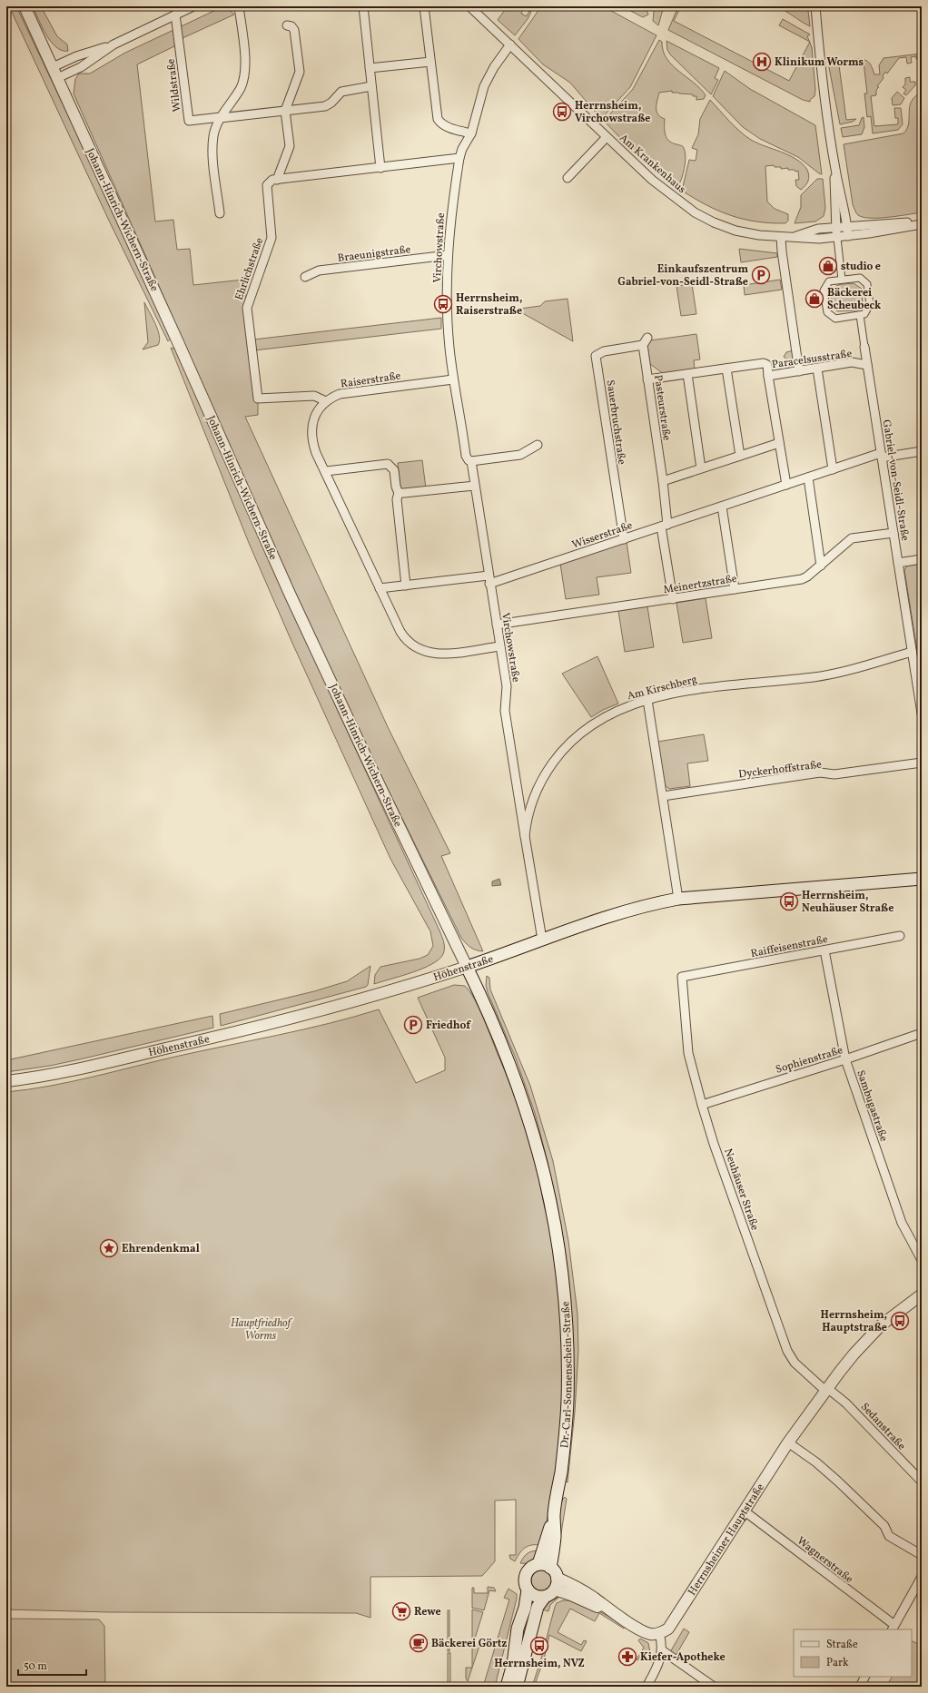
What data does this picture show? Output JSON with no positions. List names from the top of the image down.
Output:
{
  "streets": {
    "main road": ["Höhenstraße", "Dr.-Carl-Sonnenschein-Straße"],
    "street": [
      "Wildstraße",
      "Am Krankenhaus",
      "Johann-Hinrich-Wichern-Straße",
      "Virchowstraße",
      "Braeunigstraße",
      "Ehrlichstraße",
      "Paracelsusstraße",
      "Raiserstraße",
      "Pasteurstraße",
      "Sauerbruchstraße",
      "Gabriel-von-Seidl-Straße",
      "Wisserstraße",
      "Meinertzstraße",
      "Am Kirschberg",
      "Dyckerhoffstraße",
      "Raiffeisenstraße",
      "Sophienstraße",
      "Sambugastraße",
      "Neuhäuser Straße",
      "Sedanstraße",
      "Herrnsheimer Hauptstraße",
      "Wagnerstraße"
    ]
  },
  "crossings": [
    ["Am Krankenhaus", "Virchowstraße"],
    ["Johann-Hinrich-Wichern-Straße", "Höhenstraße"],
    ["Johann-Hinrich-Wichern-Straße", "Dr.-Carl-Sonnenschein-Straße"],
    ["Virchowstraße", "Braeunigstraße"],
    ["Virchowstraße", "Raiserstraße"],
    ["Virchowstraße", "Wisserstraße"],
    ["Virchowstraße", "Meinertzstraße"],
    ["Virchowstraße", "Am Kirschberg"],
    ["Ehrlichstraße", "Raiserstraße"],
    ["Paracelsusstraße", "Pasteurstraße"],
    ["Paracelsusstraße", "Gabriel-von-Seidl-Straße"],
    ["Pasteurstraße", "Sauerbruchstraße"],
    ["Pasteurstraße", "Wisserstraße"],
    ["Pasteurstraße", "Meinertzstraße"],
    ["Sauerbruchstraße", "Wisserstraße"],
    ["Gabriel-von-Seidl-Straße", "Wisserstraße"],
    ["Gabriel-von-Seidl-Straße", "Meinertzstraße"],
    ["Gabriel-von-Seidl-Straße", "Am Kirschberg"],
    ["Am Kirschberg", "Höhenstraße"],
    ["Raiffeisenstraße", "Sambugastraße"],
    ["Raiffeisenstraße", "Neuhäuser Straße"],
    ["Höhenstraße", "Dr.-Carl-Sonnenschein-Straße"],
    ["Sophienstraße", "Sambugastraße"],
    ["Sophienstraße", "Neuhäuser Straße"],
    ["Neuhäuser Straße", "Sedanstraße"],
    ["Neuhäuser Straße", "Herrnsheimer Hauptstraße"],
    ["Sedanstraße", "Herrnsheimer Hauptstraße"],
    ["Herrnsheimer Hauptstraße", "Wagnerstraße"]
  ],
  "parks": ["Hauptfriedhof Worms"],
  "places": {
    "hospital": ["Klinikum Worms"],
    "bus stop": [
      "Herrnsheim, Virchowstraße",
      "Herrnsheim, Raiserstraße",
      "Herrnsheim, Neuhäuser Straße",
      "Herrnsheim, Hauptstraße",
      "Herrnsheim, NVZ"
    ],
    "shop": ["studio e", "Bäckerei Scheubeck"],
    "parking": ["Einkaufszentrum Gabriel-von-Seidl-Straße", "Friedhof"],
    "place": ["Ehrendenkmal"],
    "supermarket": ["Rewe"],
    "cafe": ["Bäckerei Görtz"],
    "pharmacy": ["Kiefer-Apotheke"]
  },
  "legend": ["Straße", "Park"],
  "scale_bar": "50 m"
}
